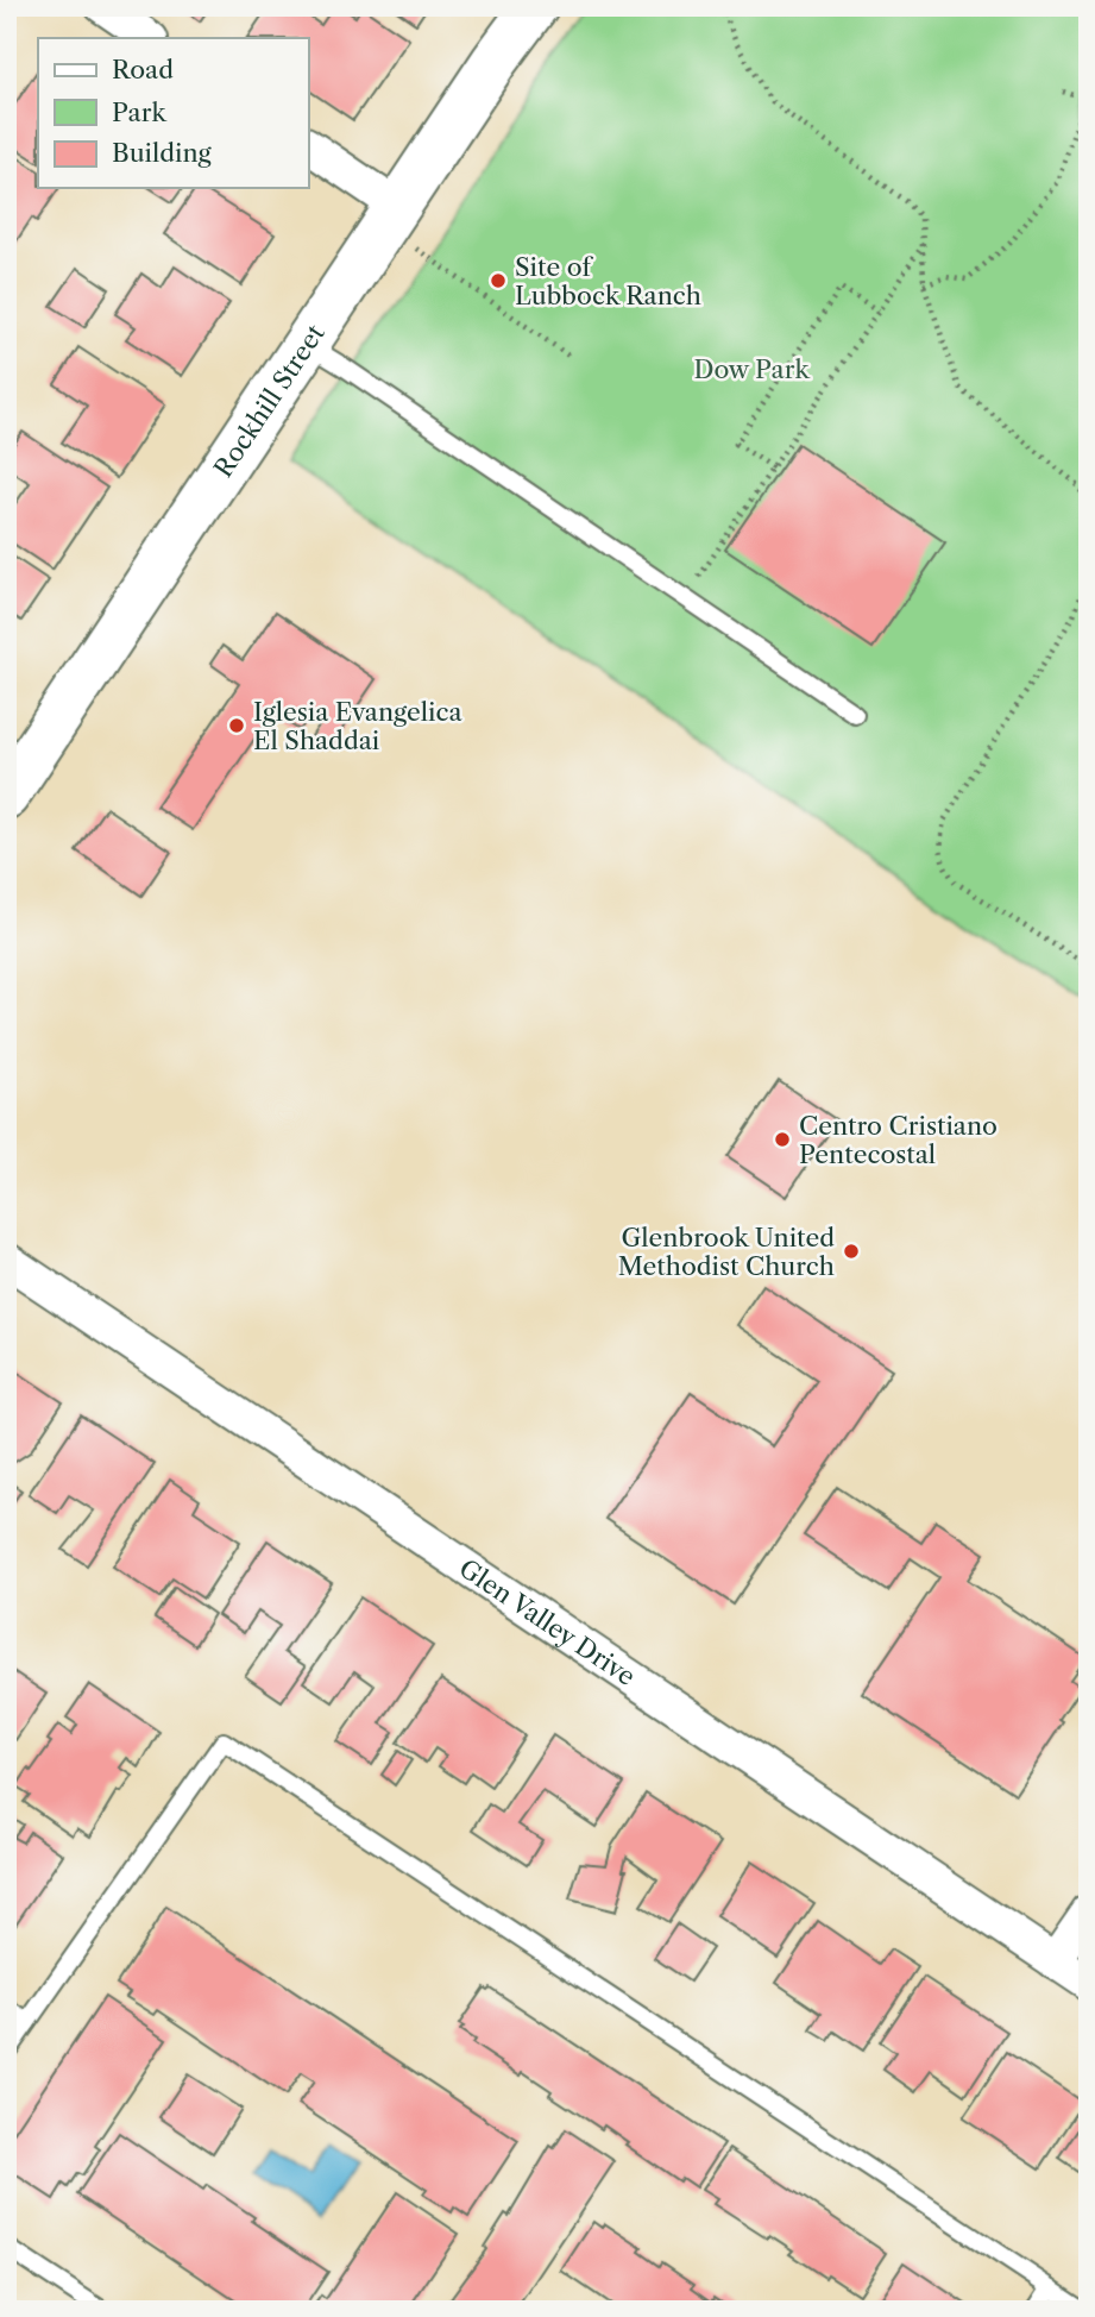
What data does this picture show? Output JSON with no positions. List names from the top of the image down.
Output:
{
  "streets": {
    "street": ["Rockhill Street", "Glen Valley Drive"]
  },
  "parks": ["Dow Park"],
  "places": [
    "Site of Lubbock Ranch",
    "Iglesia Evangelica El Shaddai",
    "Centro Cristiano Pentecostal",
    "Glenbrook United Methodist Church"
  ],
  "legend": ["Road", "Park", "Building"]
}
